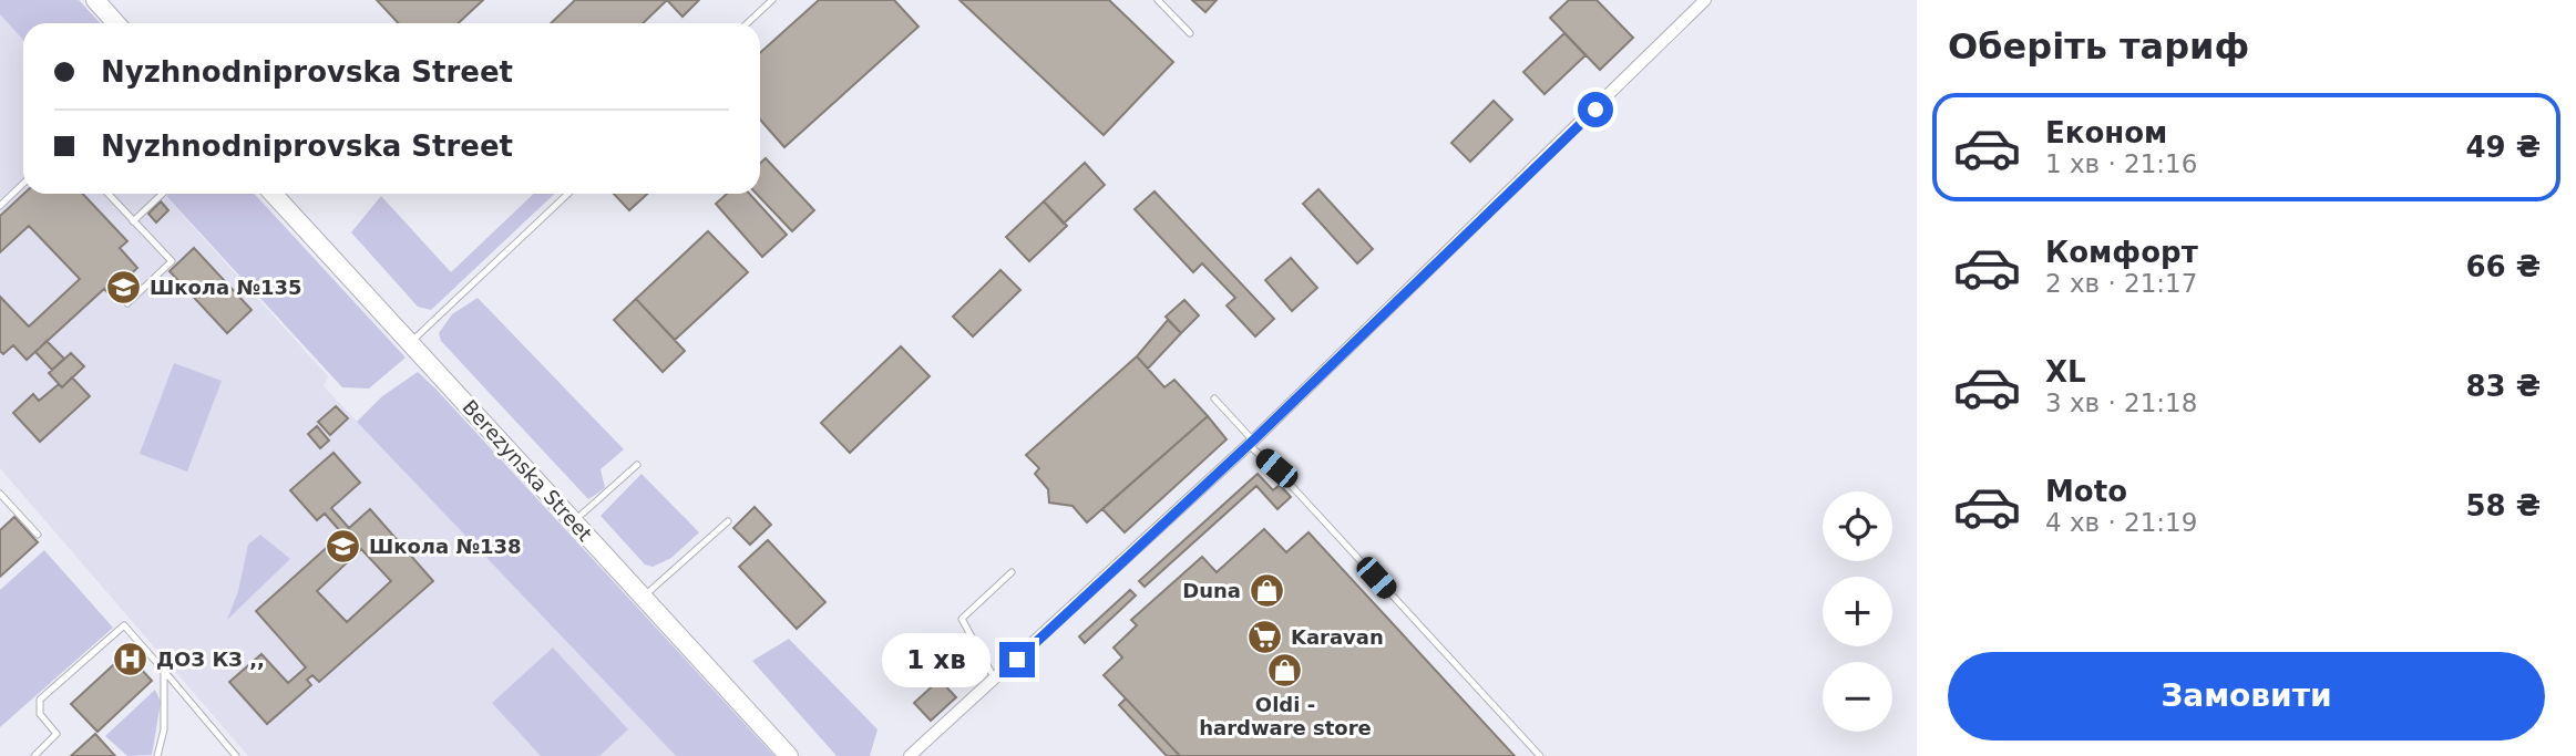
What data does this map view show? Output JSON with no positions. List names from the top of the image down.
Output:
{
  "streets": {
    "street": ["Berezynska Street"]
  },
  "places": {
    "school or university": ["Школа №135", "Школа №138"],
    "shop": ["Duna", "Oldi - hardware store"],
    "supermarket": ["Karavan"],
    "hospital": ["ДОЗ КЗ ,,"]
  },
  "page": {
    "heading": "Оберіть тариф",
    "banner": ["Nyzhnodniprovska Street", "Nyzhnodniprovska Street"],
    "list": [
      {
        "name": "Економ",
        "note": "1 хв · 21:16",
        "value": "49 ₴"
      },
      {
        "name": "Комфорт",
        "note": "2 хв · 21:17",
        "value": "66 ₴"
      },
      {
        "name": "XL",
        "note": "3 хв · 21:18",
        "value": "83 ₴"
      },
      {
        "name": "Moto",
        "note": "4 хв · 21:19",
        "value": "58 ₴"
      }
    ],
    "map_buttons": ["+", "−"],
    "bubble": "1 хв",
    "buttons": "Замовити"
  }
}
